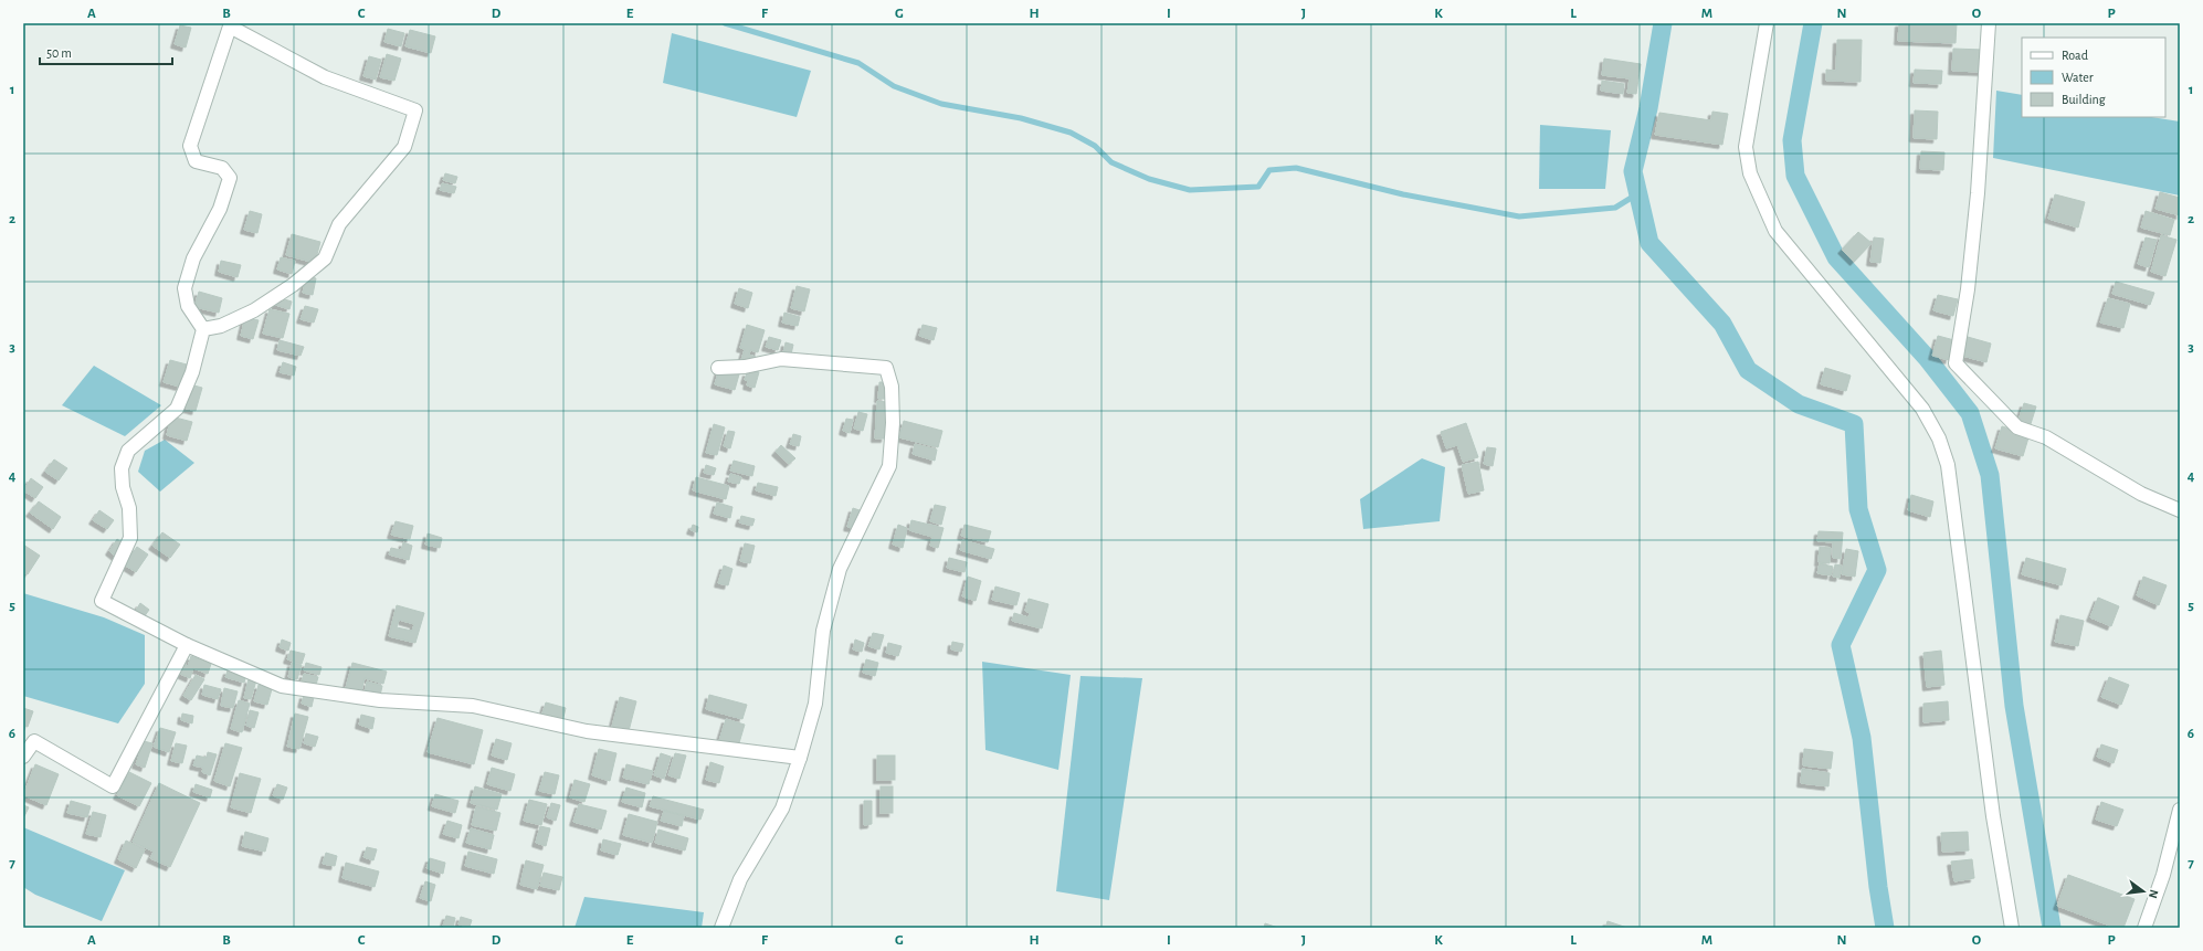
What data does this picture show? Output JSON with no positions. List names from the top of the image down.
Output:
{
  "legend": ["Road", "Water", "Building"],
  "scale_bar": "50 m",
  "north": "right",
  "grid": {
    "columns": [
      "A",
      "B",
      "C",
      "D",
      "E",
      "F",
      "G",
      "H",
      "I",
      "J",
      "K",
      "L",
      "M",
      "N",
      "O",
      "P"
    ],
    "rows": [
      "1",
      "2",
      "3",
      "4",
      "5",
      "6",
      "7"
    ]
  }
}
